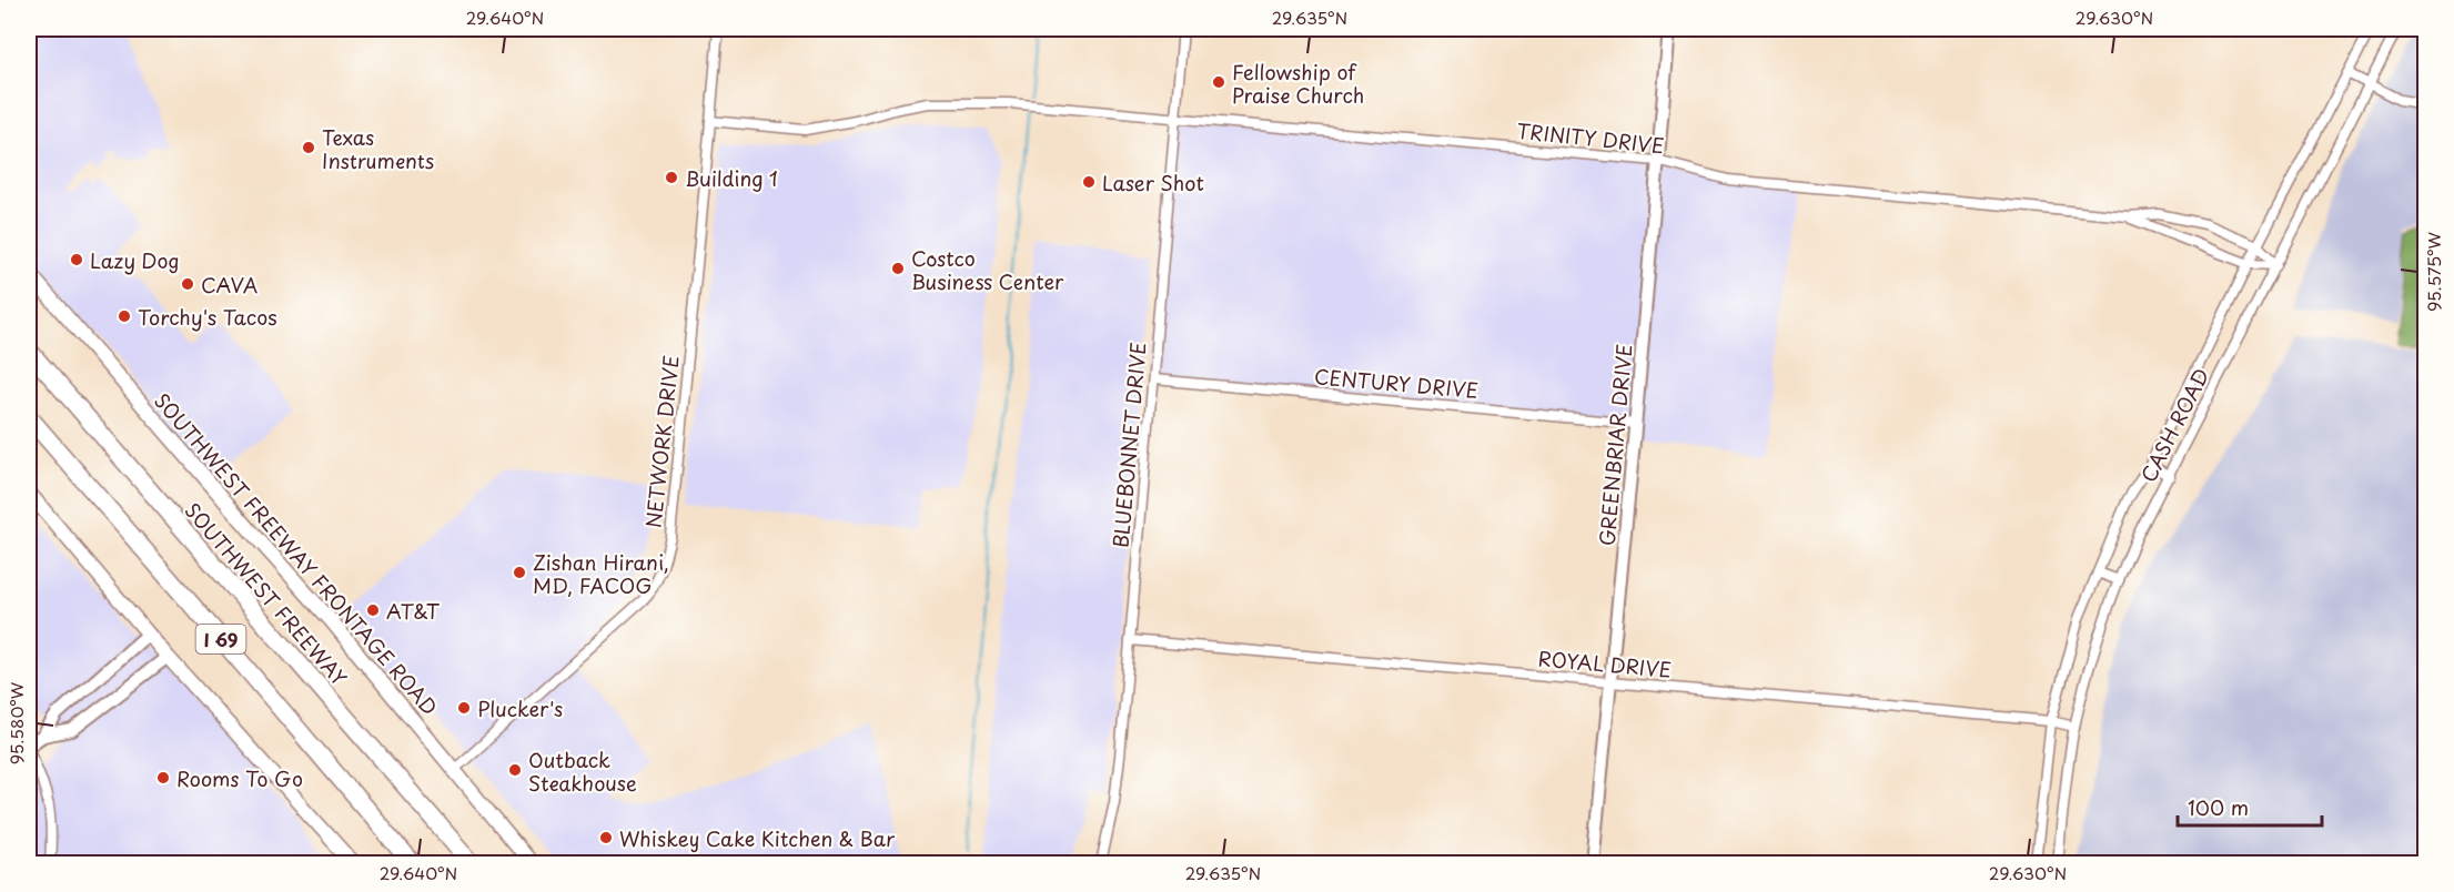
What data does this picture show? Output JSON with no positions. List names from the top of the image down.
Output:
{
  "streets": {
    "highway": ["SOUTHWEST FREEWAY", "I 69"],
    "main road": ["SOUTHWEST FREEWAY FRONTAGE ROAD"],
    "street": [
      "TRINITY DRIVE",
      "CENTURY DRIVE",
      "CASH ROAD",
      "NETWORK DRIVE",
      "BLUEBONNET DRIVE",
      "GREENBRIAR DRIVE",
      "ROYAL DRIVE"
    ]
  },
  "crossings": [
    ["TRINITY DRIVE", "CASH ROAD"],
    ["TRINITY DRIVE", "NETWORK DRIVE"],
    ["TRINITY DRIVE", "BLUEBONNET DRIVE"],
    ["TRINITY DRIVE", "GREENBRIAR DRIVE"],
    ["CENTURY DRIVE", "BLUEBONNET DRIVE"],
    ["CENTURY DRIVE", "GREENBRIAR DRIVE"],
    ["CASH ROAD", "ROYAL DRIVE"],
    ["NETWORK DRIVE", "SOUTHWEST FREEWAY FRONTAGE ROAD"],
    ["BLUEBONNET DRIVE", "ROYAL DRIVE"],
    ["GREENBRIAR DRIVE", "ROYAL DRIVE"]
  ],
  "places": [
    "Fellowship of Praise Church",
    "Texas Instruments",
    "Building 1",
    "Laser Shot",
    "Lazy Dog",
    "Costco Business Center",
    "CAVA",
    "Torchy's Tacos",
    "Zishan Hirani, MD, FACOG",
    "AT&T",
    "Plucker's",
    "Outback Steakhouse",
    "Rooms To Go",
    "Whiskey Cake Kitchen & Bar"
  ],
  "scale_bar": "100 m",
  "coordinates": [
    "29.640°N",
    "29.635°N",
    "29.630°N",
    "95.575°W",
    "95.580°W"
  ]
}
